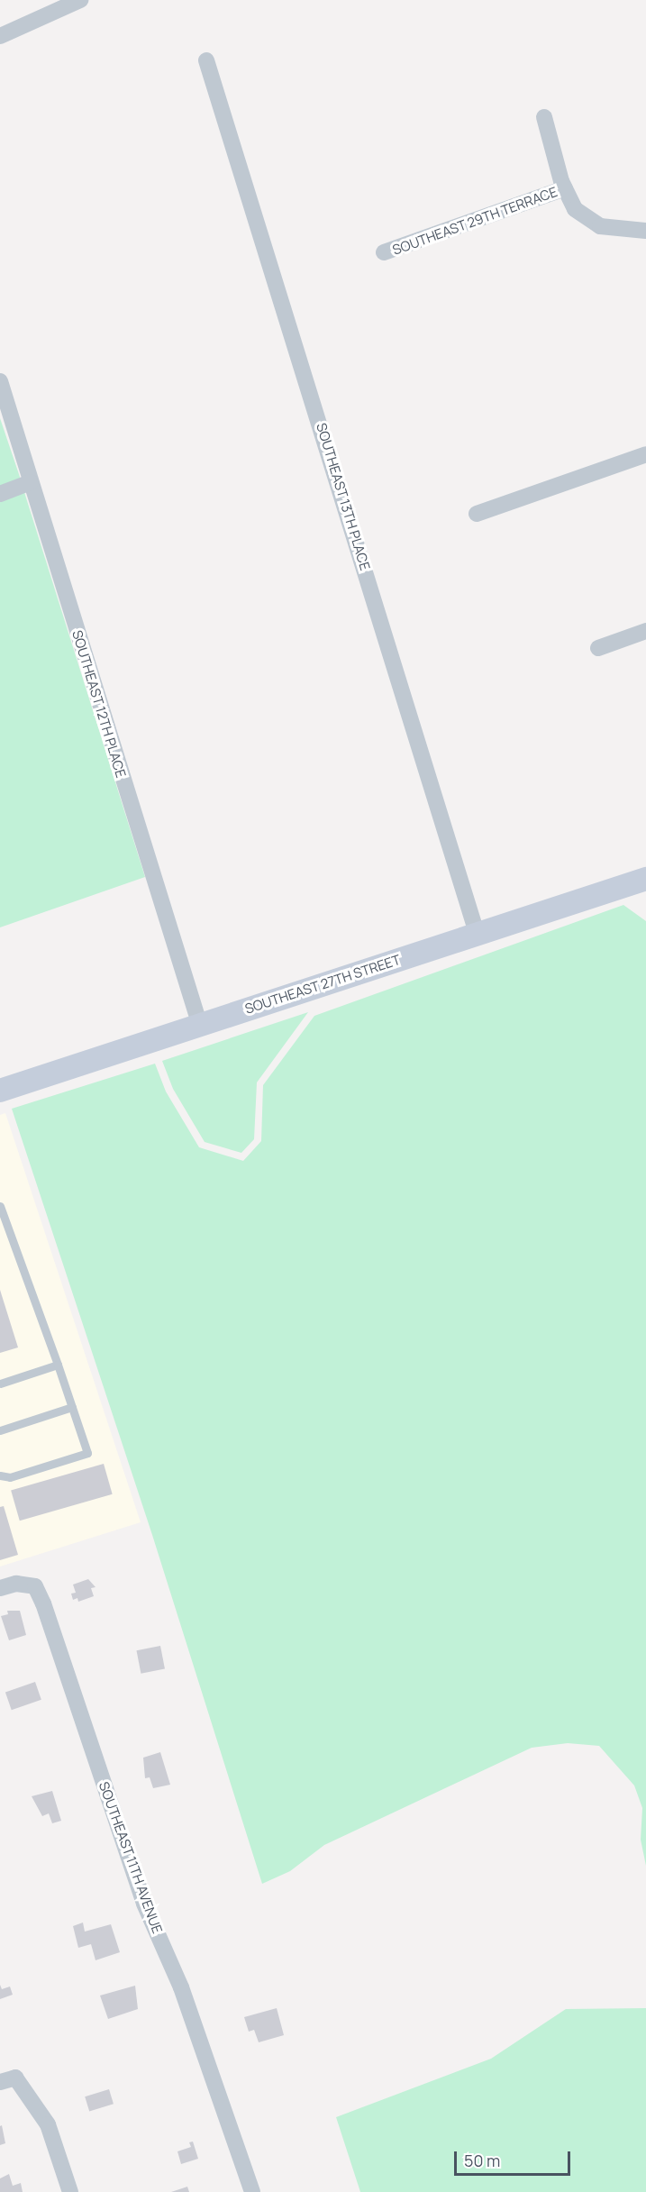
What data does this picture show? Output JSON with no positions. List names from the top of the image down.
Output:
{
  "streets": {
    "street": [
      "SOUTHEAST 29TH TERRACE",
      "SOUTHEAST 13TH PLACE",
      "SOUTHEAST 12TH PLACE",
      "SOUTHEAST 27TH STREET",
      "SOUTHEAST 11TH AVENUE"
    ]
  },
  "crossings": [
    ["SOUTHEAST 13TH PLACE", "SOUTHEAST 27TH STREET"],
    ["SOUTHEAST 12TH PLACE", "SOUTHEAST 27TH STREET"]
  ],
  "scale_bar": "50 m"
}
